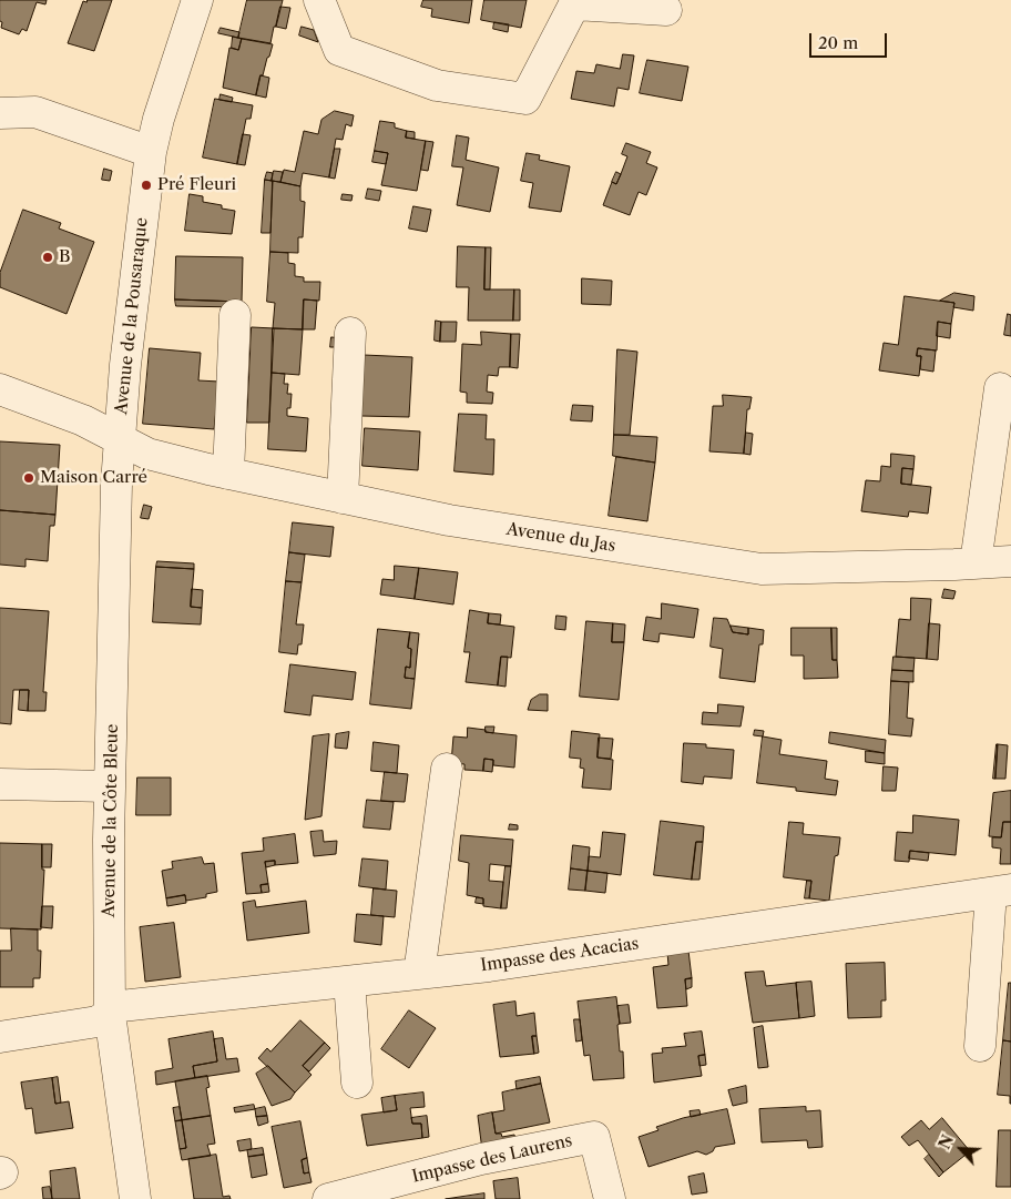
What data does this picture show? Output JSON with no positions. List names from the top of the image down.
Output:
{
  "streets": {
    "street": [
      "Avenue de la Pousaraque",
      "Avenue du Jas",
      "Avenue de la Côte Bleue",
      "Impasse des Acacias",
      "Impasse des Laurens"
    ]
  },
  "crossings": [
    ["Avenue de la Pousaraque", "Avenue du Jas"],
    ["Avenue de la Pousaraque", "Avenue de la Côte Bleue"],
    ["Avenue du Jas", "Avenue de la Côte Bleue"],
    ["Avenue de la Côte Bleue", "Impasse des Acacias"]
  ],
  "places": ["Pré Fleuri", "B", "Maison Carré"],
  "scale_bar": "20 m",
  "north": "top left"
}
